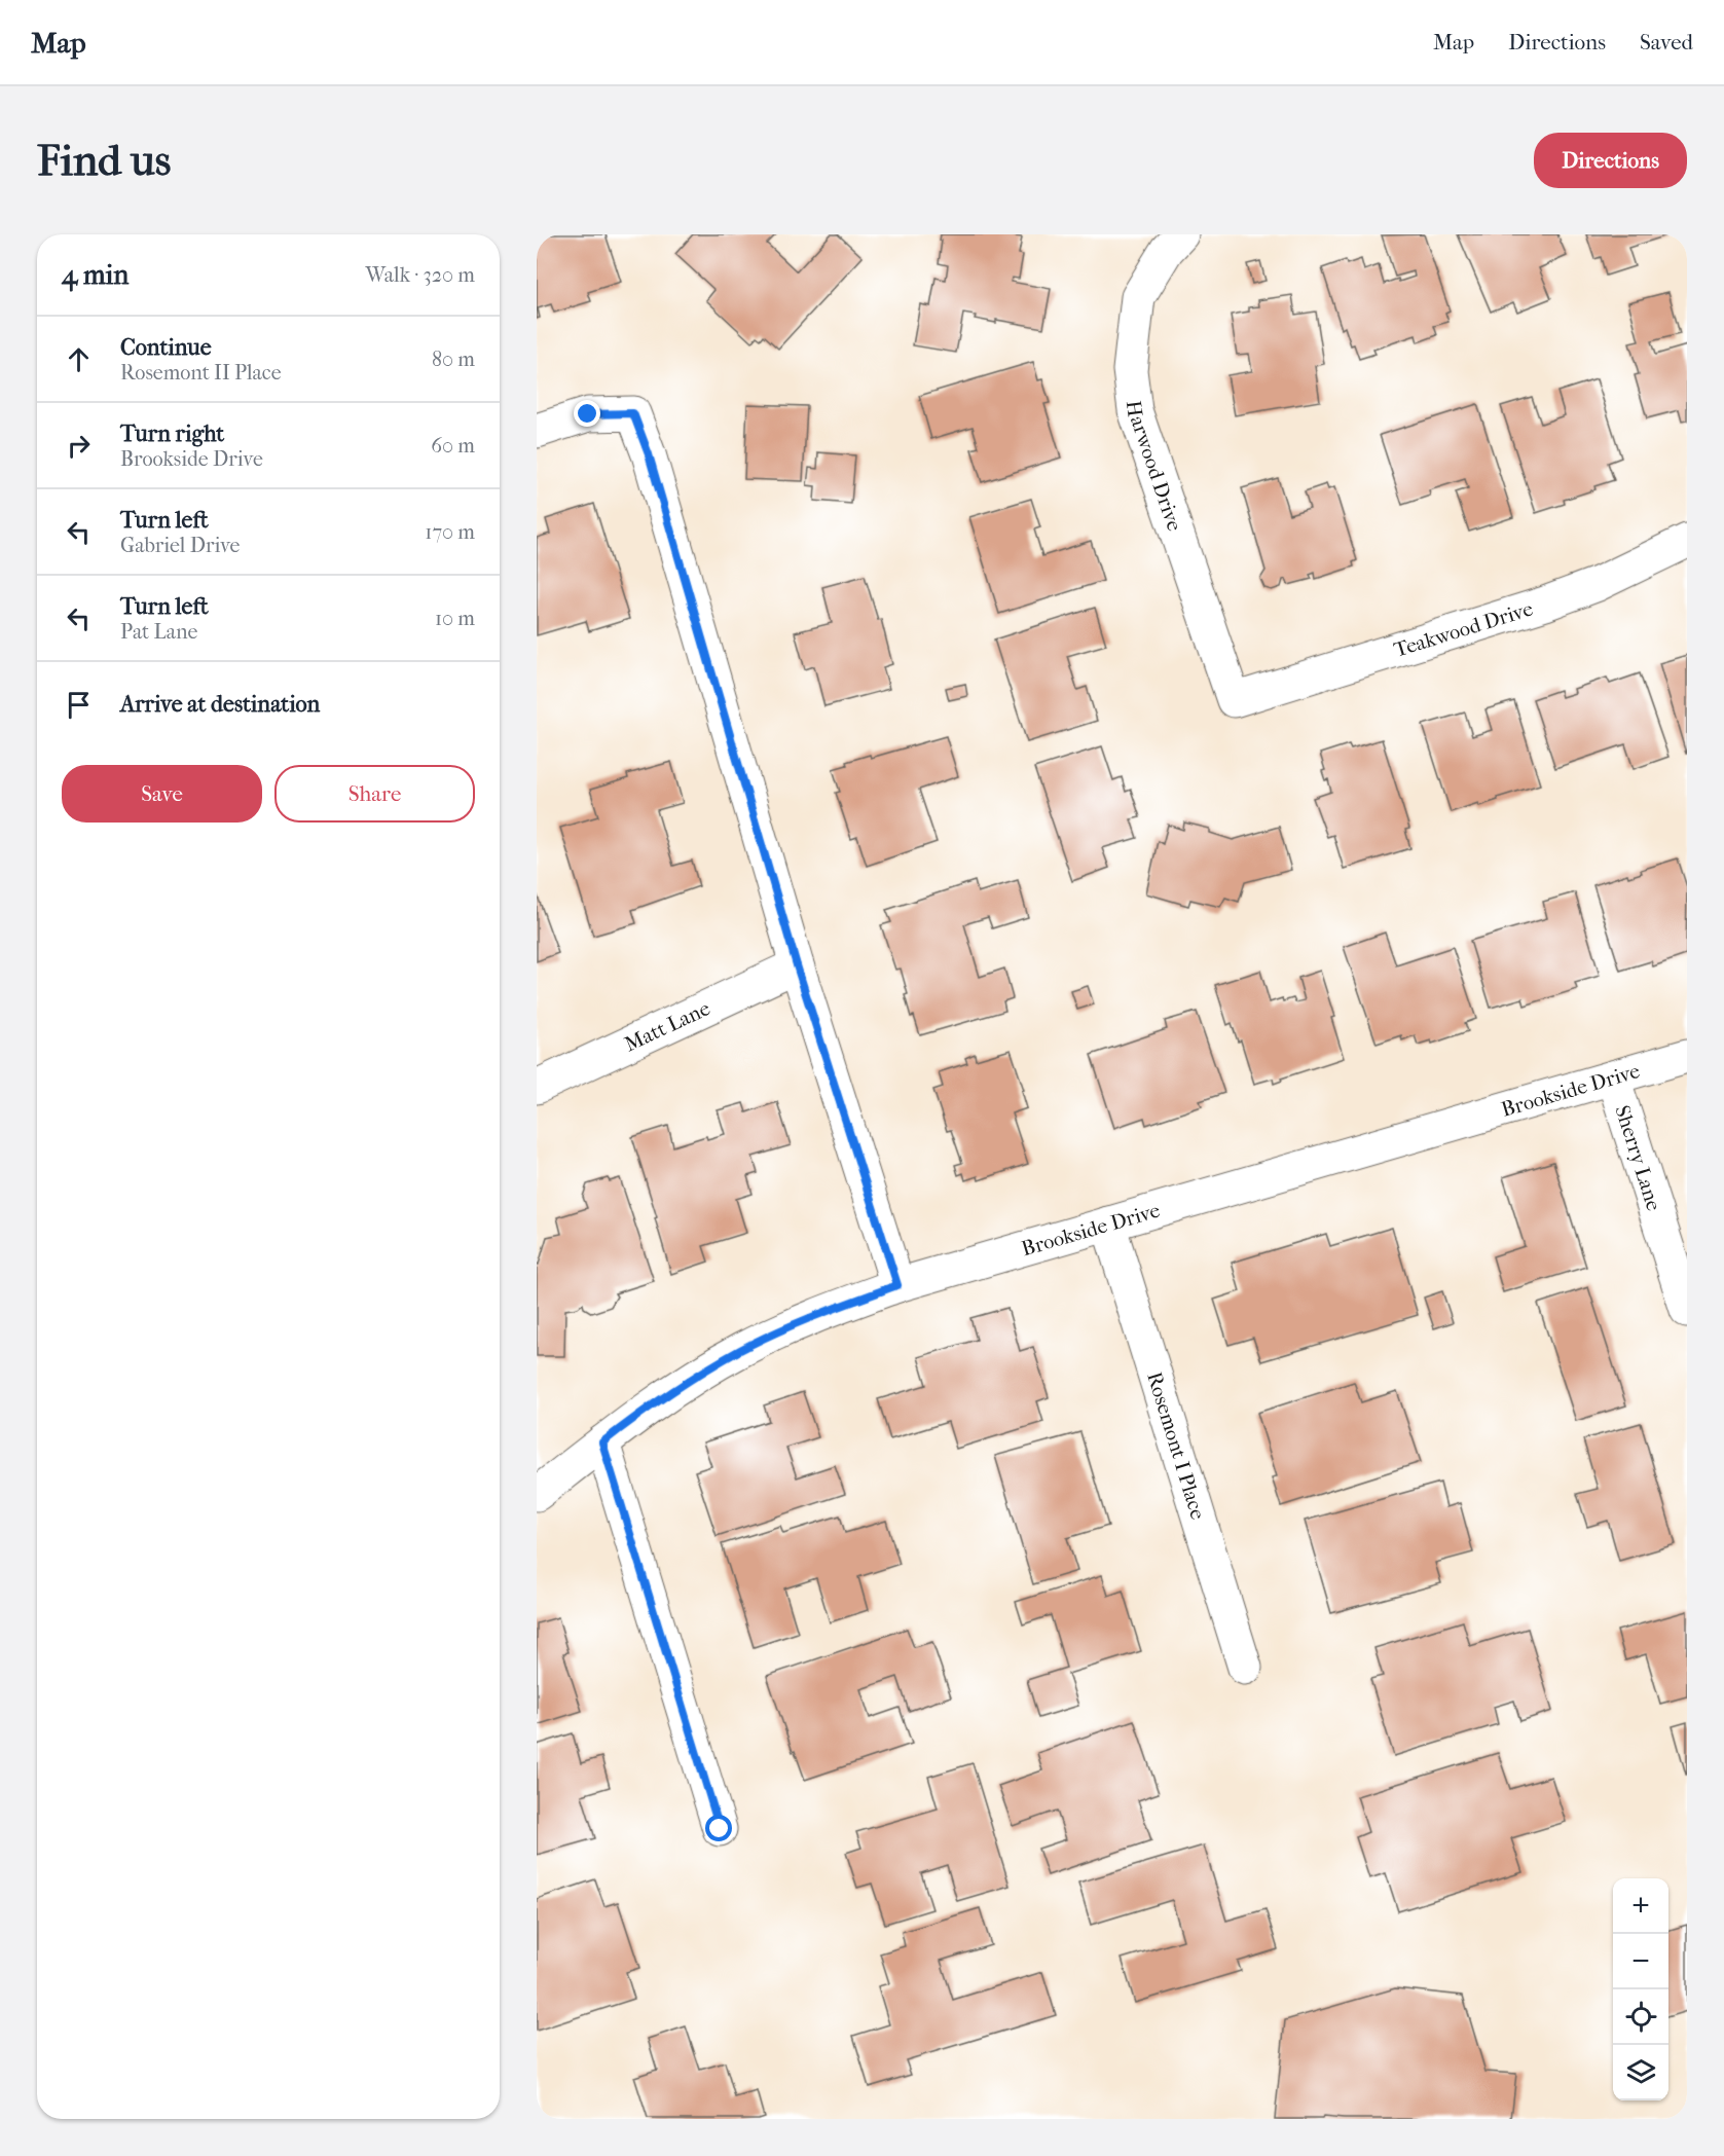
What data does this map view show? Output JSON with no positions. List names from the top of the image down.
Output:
{
  "streets": {
    "street": [
      "Harwood Drive",
      "Teakwood Drive",
      "Matt Lane",
      "Brookside Drive",
      "Sherry Lane",
      "Rosemont I Place"
    ]
  },
  "crossings": [
    ["Harwood Drive", "Teakwood Drive"],
    ["Brookside Drive", "Sherry Lane"],
    ["Brookside Drive", "Rosemont I Place"]
  ],
  "page": {
    "header": "Map",
    "nav": ["Map", "Directions", "Saved"],
    "buttons": [
      "Directions",
      ["Save", "Share"]
    ],
    "title": "Find us",
    "heading": ["4 min", "Walk · 320 m"],
    "list": [
      ["Continue", "Rosemont II Place", "80 m"],
      ["Turn right", "Brookside Drive", "60 m"],
      ["Turn left", "Gabriel Drive", "170 m"],
      ["Turn left", "Pat Lane", "10 m"],
      "Arrive at destination"
    ],
    "map_buttons": ["+", "−"]
  }
}
